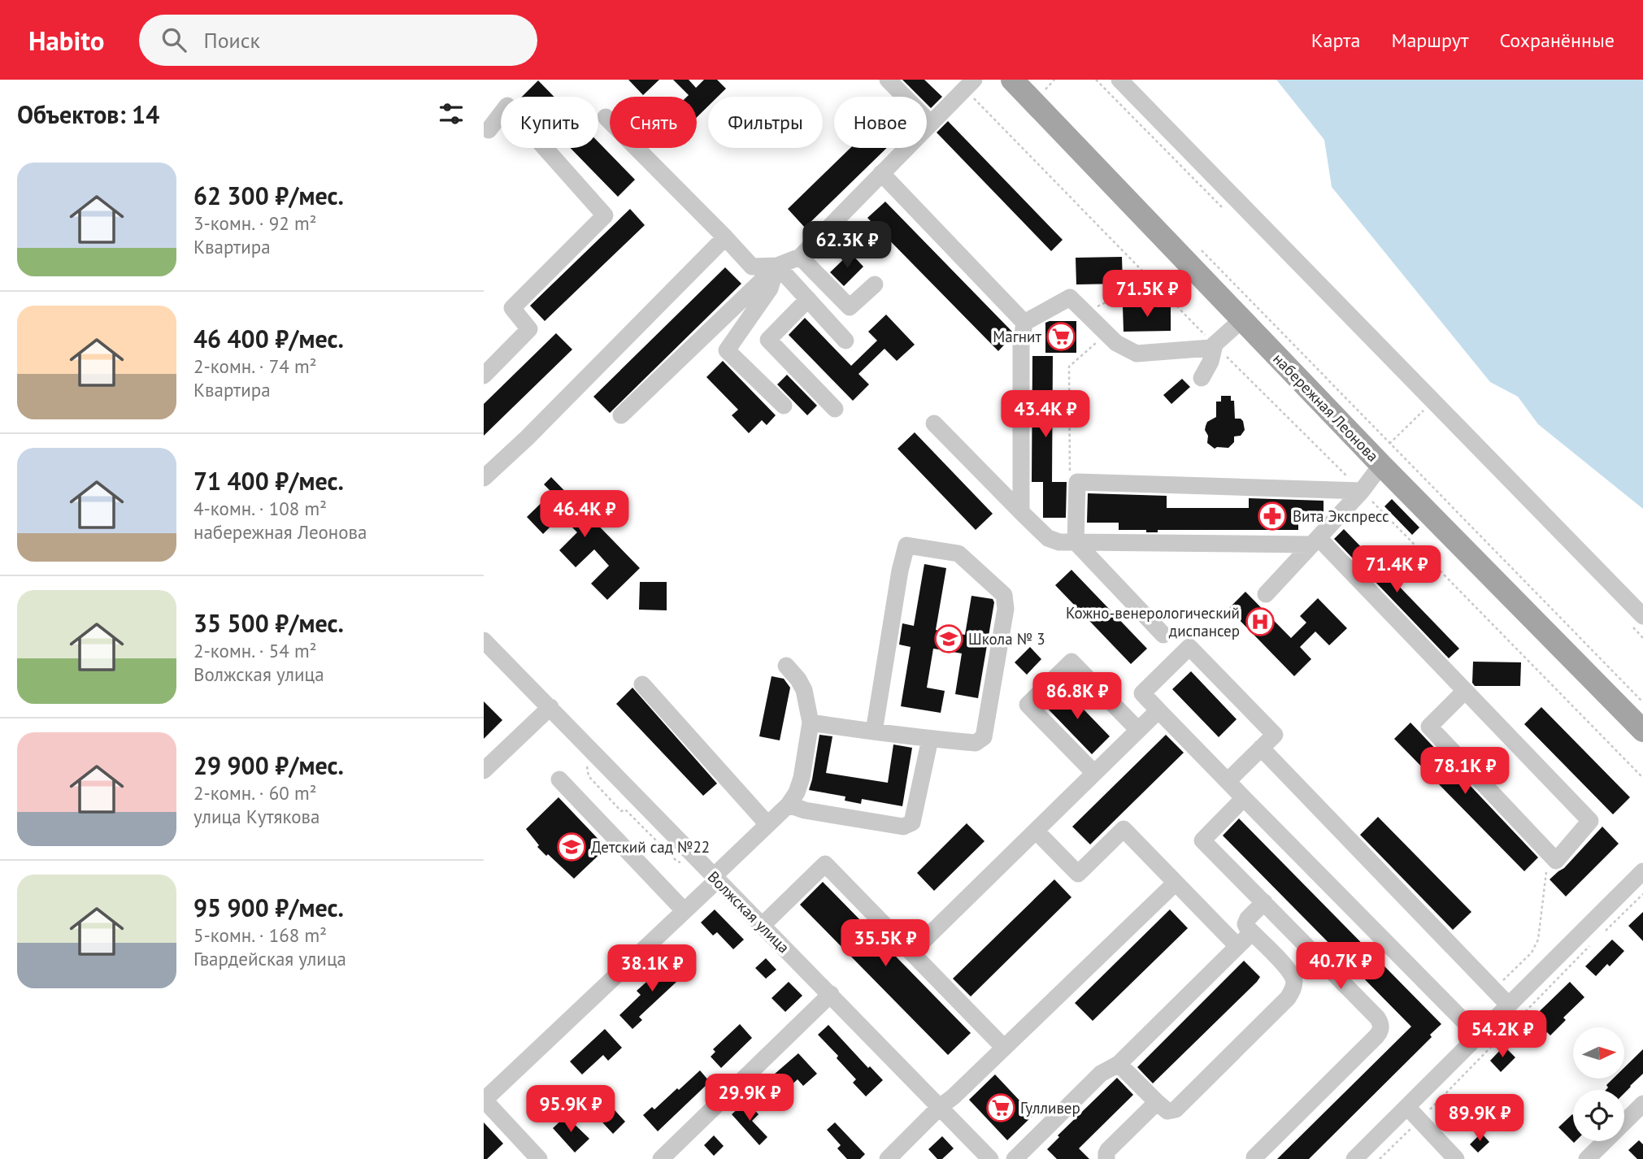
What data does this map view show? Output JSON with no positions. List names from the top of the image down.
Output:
{
  "streets": {
    "main road": ["набережная Леонова"],
    "street": ["Волжская улица"]
  },
  "places": {
    "supermarket": ["Магнит", "Гулливер"],
    "pharmacy": ["Вита Экспресс"],
    "hospital": ["Кожно-венерологический диспансер"],
    "school or university": ["Школа № 3", "Детский сад №22"]
  },
  "north": "right",
  "page": {
    "header": "Habito",
    "search": "Поиск",
    "nav": ["Карта", "Маршрут", "Сохранённые"],
    "heading": "Объектов: 14",
    "chip": [
      "Купить",
      "Снять",
      "Фильтры",
      "Новое"
    ],
    "list": [
      {
        "name": "62 300 ₽/мес.",
        "note": "3-комн. · 92 m² · Квартира"
      },
      {
        "name": "46 400 ₽/мес.",
        "note": "2-комн. · 74 m² · Квартира"
      },
      {
        "name": "71 400 ₽/мес.",
        "note": "4-комн. · 108 m² · набережная Леонова"
      },
      {
        "name": "35 500 ₽/мес.",
        "note": "2-комн. · 54 m² · Волжская улица"
      },
      {
        "name": "29 900 ₽/мес.",
        "note": "2-комн. · 60 m² · улица Кутякова"
      },
      {
        "name": "95 900 ₽/мес.",
        "note": "5-комн. · 168 m² · Гвардейская улица"
      }
    ],
    "price": [
      "62.3K ₽",
      "71.5K ₽",
      "43.4K ₽",
      "46.4K ₽",
      "71.4K ₽",
      "86.8K ₽",
      "78.1K ₽",
      "35.5K ₽",
      "40.7K ₽",
      "38.1K ₽",
      "54.2K ₽",
      "29.9K ₽",
      "95.9K ₽",
      "89.9K ₽"
    ]
  }
}
